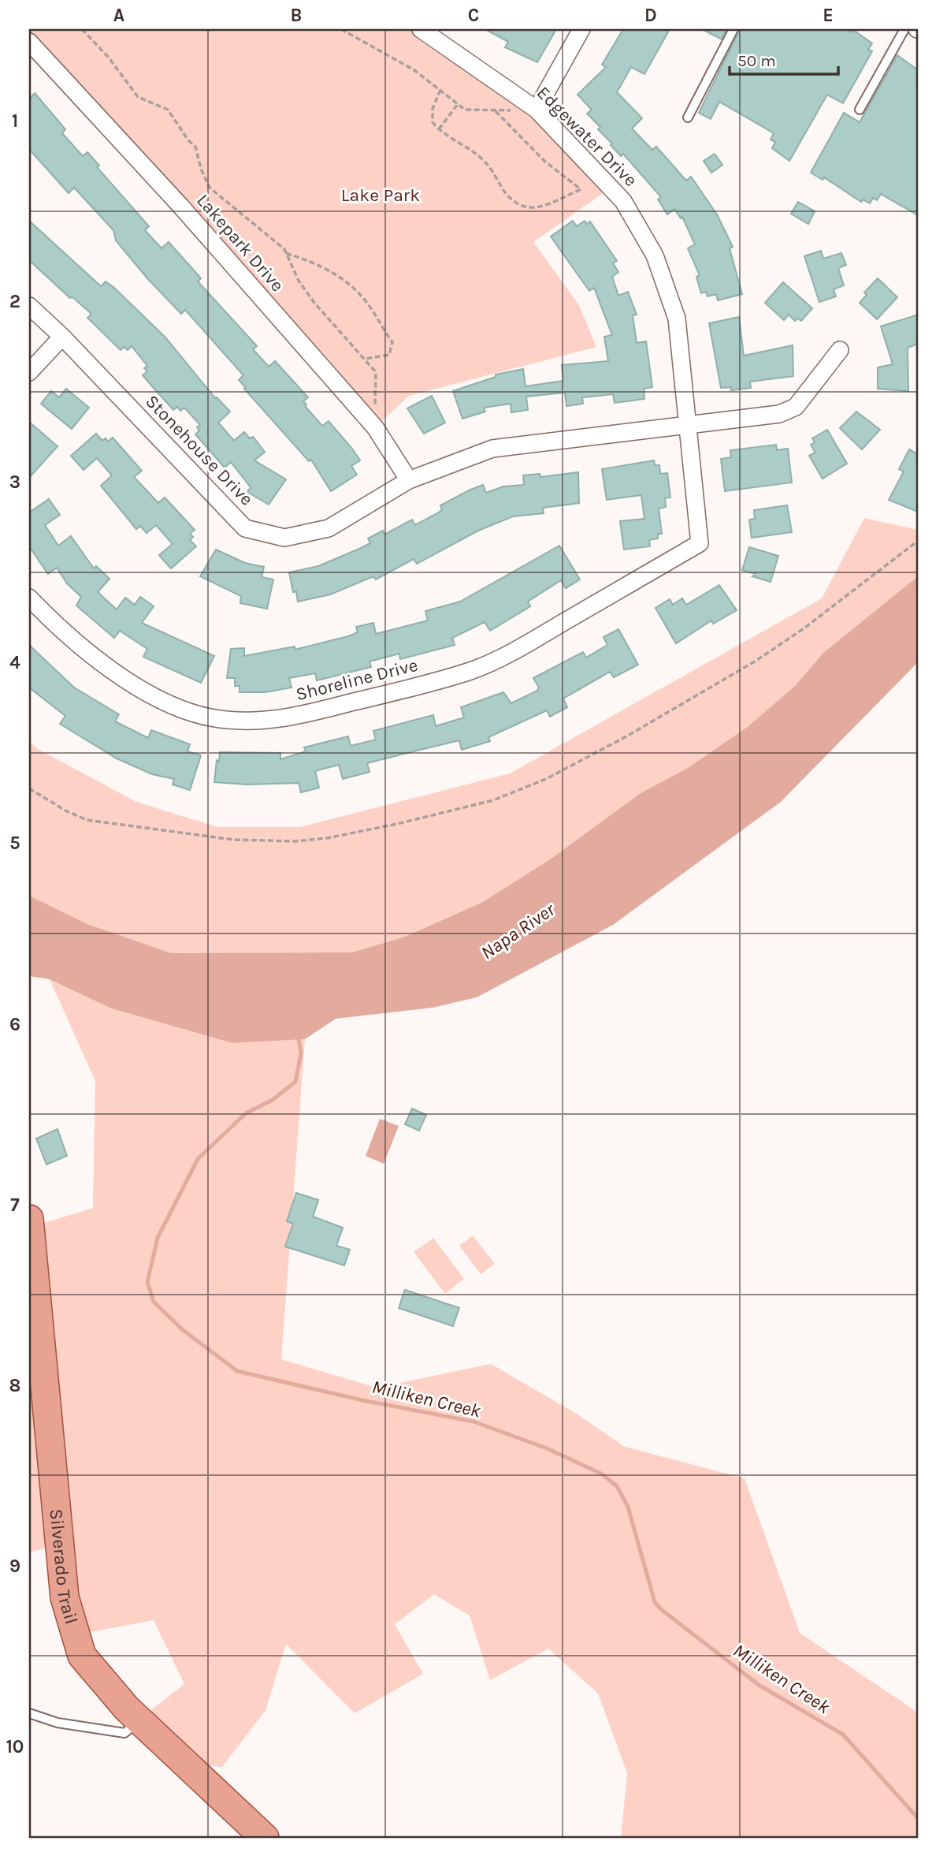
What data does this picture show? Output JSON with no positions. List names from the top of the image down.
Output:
{
  "streets": {
    "main road": ["Silverado Trail"],
    "street": [
      "Edgewater Drive",
      "Lakepark Drive",
      "Stonehouse Drive",
      "Shoreline Drive"
    ]
  },
  "crossings": [
    ["Edgewater Drive", "Stonehouse Drive"],
    ["Edgewater Drive", "Shoreline Drive"],
    ["Lakepark Drive", "Stonehouse Drive"]
  ],
  "water": ["Napa River", "Milliken Creek"],
  "parks": ["Lake Park"],
  "scale_bar": "50 m",
  "grid": {
    "columns": [
      "A",
      "B",
      "C",
      "D",
      "E"
    ],
    "rows": [
      "1",
      "2",
      "3",
      "4",
      "5",
      "6",
      "7",
      "8",
      "9",
      "10"
    ]
  }
}
